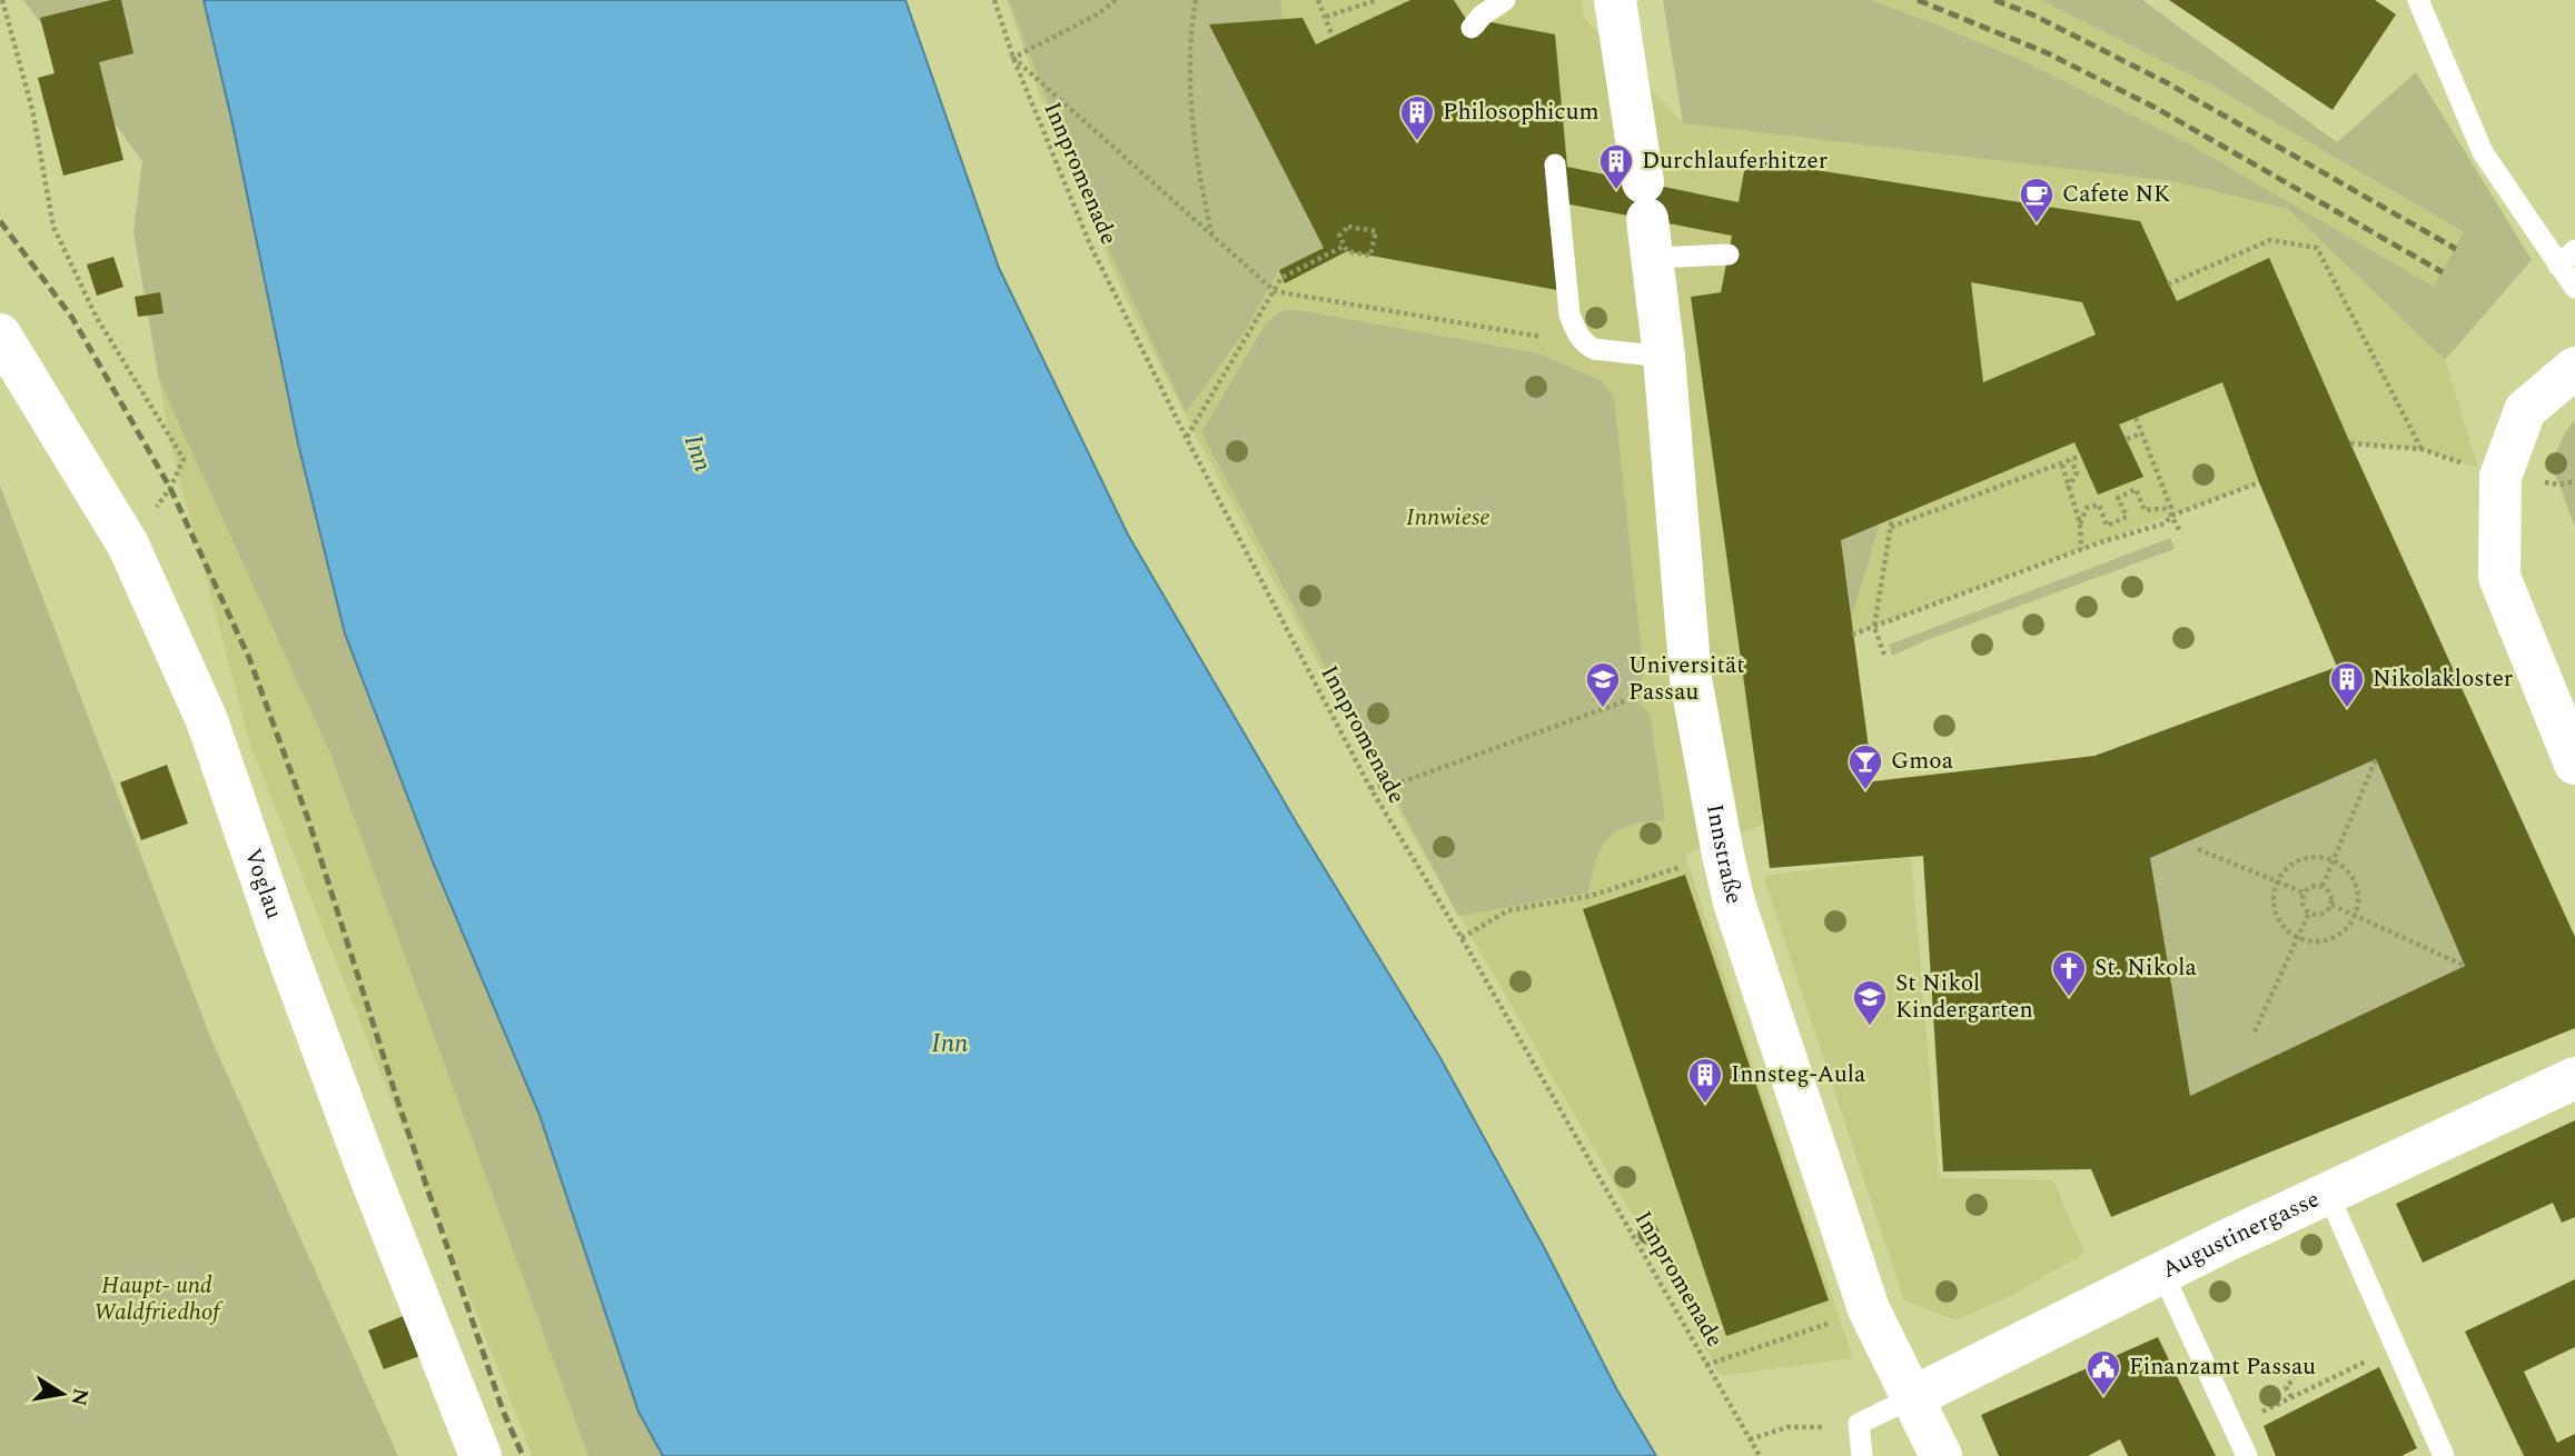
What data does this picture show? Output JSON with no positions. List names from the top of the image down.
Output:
{
  "streets": {
    "street": ["Innstraße", "Voglau", "Augustinergasse"],
    "path": ["Innpromenade"]
  },
  "crossings": [
    ["Innstraße", "Augustinergasse"]
  ],
  "water": ["Inn"],
  "parks": ["Innwiese", "Haupt- und Waldfriedhof"],
  "places": {
    "building": [
      "Philosophicum",
      "Durchlauferhitzer",
      "Nikolakloster",
      "Innsteg-Aula"
    ],
    "cafe": ["Cafete NK"],
    "school or university": ["Universität Passau", "St Nikol Kindergarten"],
    "bar": ["Gmoa"],
    "church": ["St. Nikola"],
    "public building": ["Finanzamt Passau"]
  },
  "north": "right"
}
